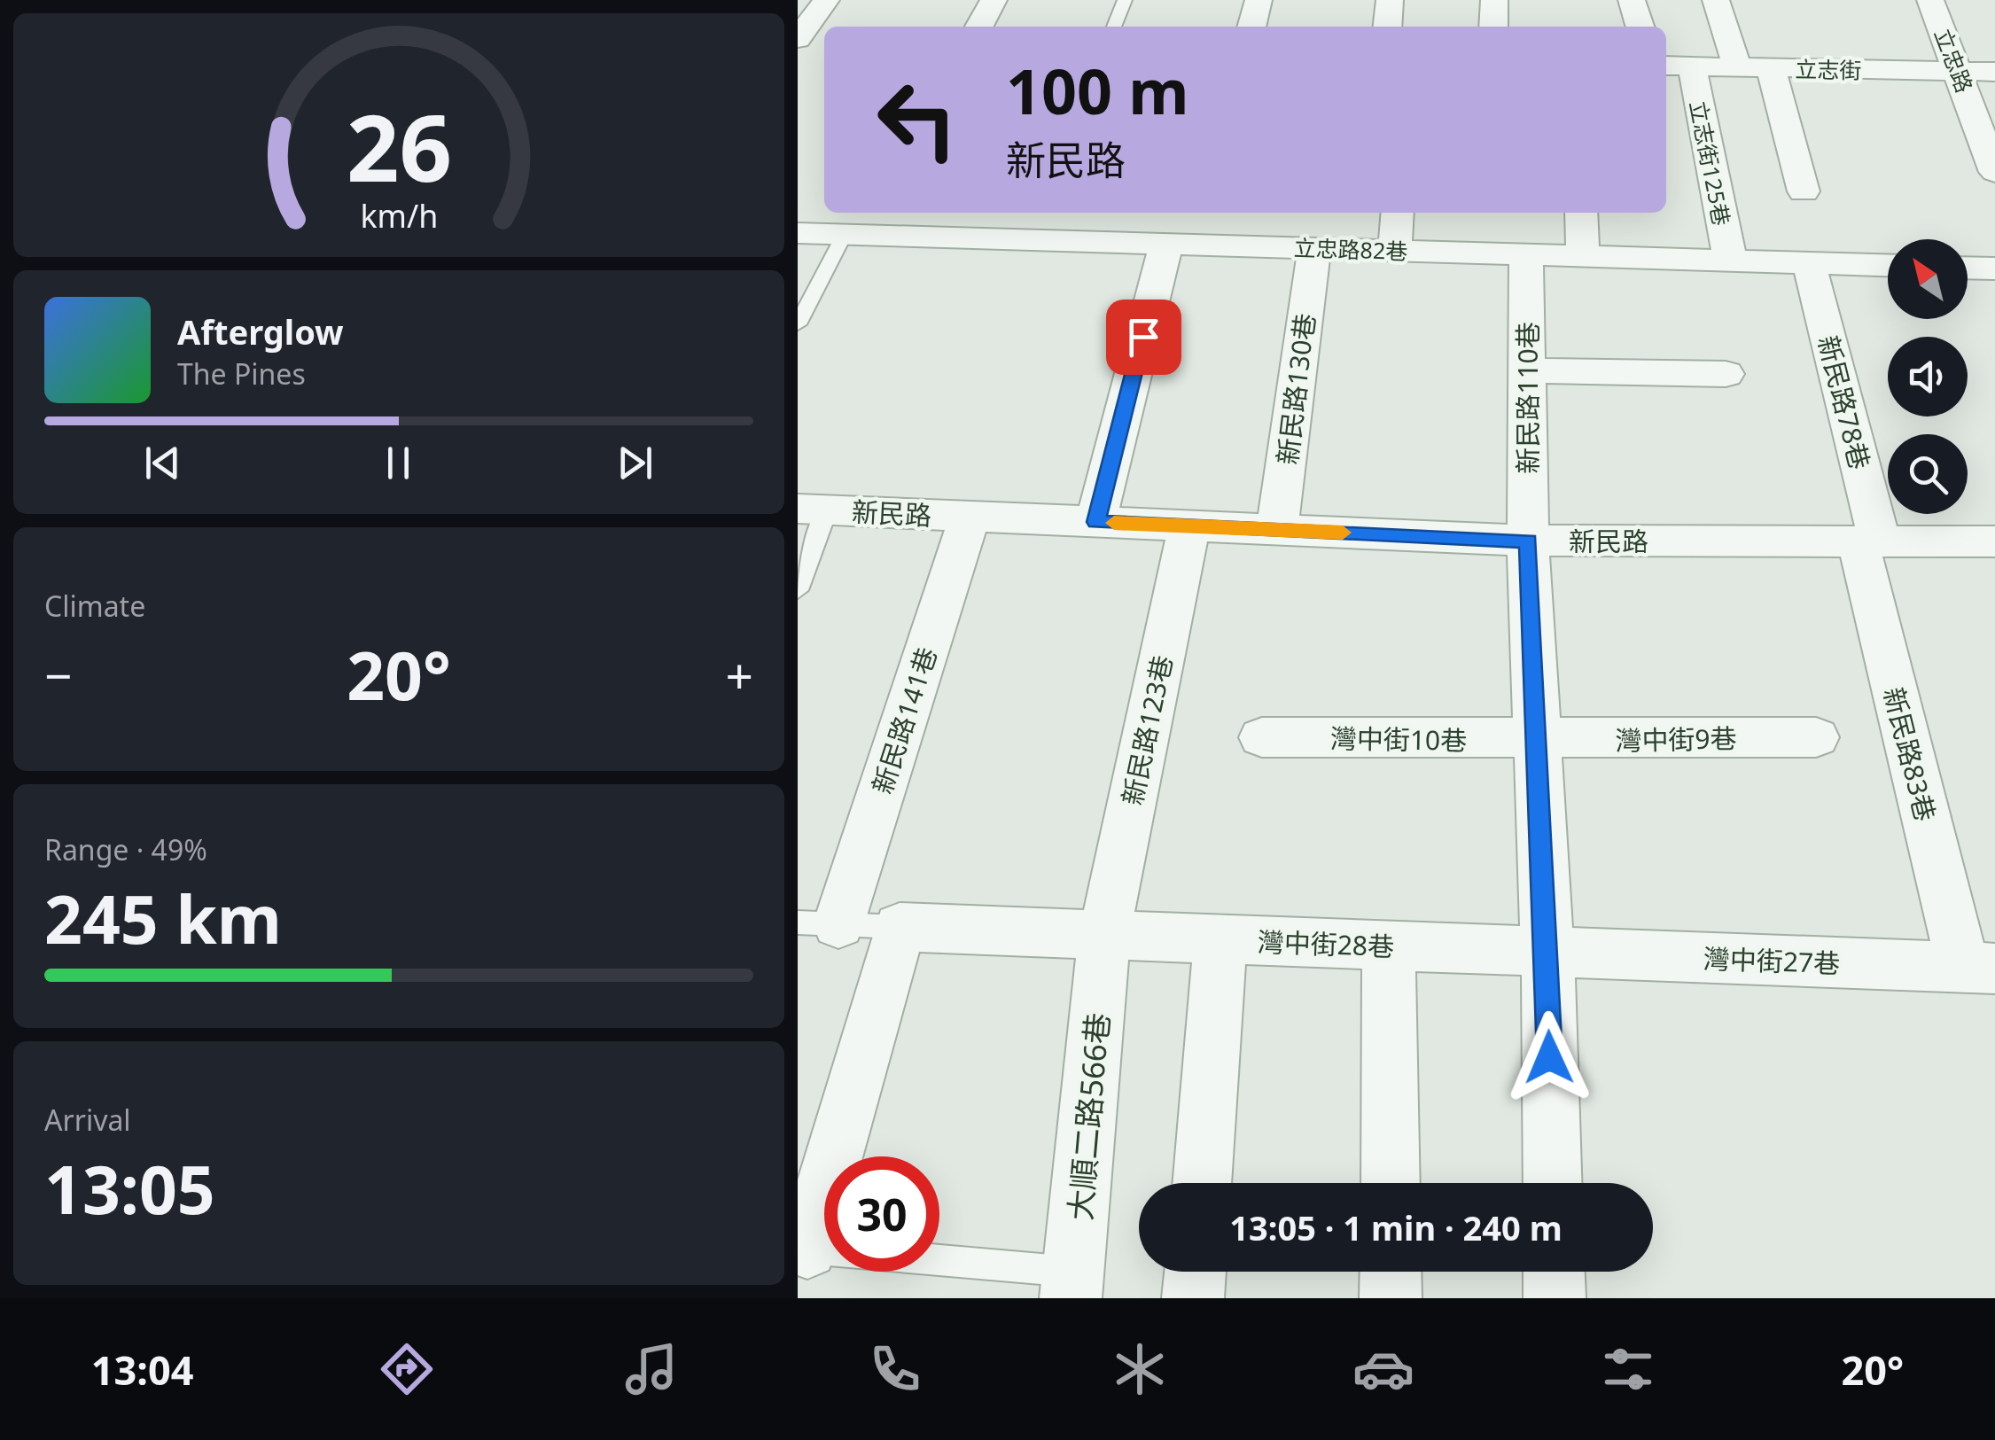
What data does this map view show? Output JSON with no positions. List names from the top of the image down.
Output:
{
  "streets": {
    "street": [
      "立忠路",
      "立志街",
      "立志街125巷",
      "立忠路82巷",
      "新民路130巷",
      "新民路110巷",
      "新民路78巷",
      "新民路",
      "新民路141巷",
      "新民路123巷",
      "灣中街10巷",
      "灣中街9巷",
      "新民路83巷",
      "灣中街28巷",
      "灣中街27巷",
      "大順二路566巷"
    ]
  },
  "crossings": [
    ["立忠路", "立志街"],
    ["立志街", "立志街125巷"],
    ["立志街125巷", "立忠路82巷"],
    ["立忠路82巷", "新民路130巷"],
    ["立忠路82巷", "新民路110巷"],
    ["立忠路82巷", "新民路78巷"],
    ["新民路130巷", "新民路"],
    ["新民路110巷", "新民路"],
    ["新民路110巷", "灣中街10巷"],
    ["新民路110巷", "灣中街9巷"],
    ["新民路110巷", "灣中街28巷"],
    ["新民路110巷", "灣中街27巷"],
    ["新民路78巷", "新民路"],
    ["新民路78巷", "新民路83巷"],
    ["新民路", "新民路141巷"],
    ["新民路", "新民路123巷"],
    ["新民路", "新民路83巷"],
    ["新民路123巷", "灣中街28巷"],
    ["新民路123巷", "大順二路566巷"],
    ["灣中街10巷", "灣中街9巷"],
    ["新民路83巷", "灣中街27巷"],
    ["灣中街28巷", "灣中街27巷"],
    ["灣中街28巷", "大順二路566巷"]
  ],
  "north": "top left",
  "page": {
    "turn": ["100 m", "新民路"],
    "song": ["Afterglow", "The Pines"],
    "tile": [
      "Climate",
      ["Range · 49%", "245 km"],
      ["Arrival", "13:05"]
    ],
    "heat": ["−", "20°", "+"],
    "limit": "30",
    "trip": "13:05 · 1 min · 240 m",
    "tabs": ["13:04", "20°"],
    "gauge": ["26", "km/h"]
  }
}
